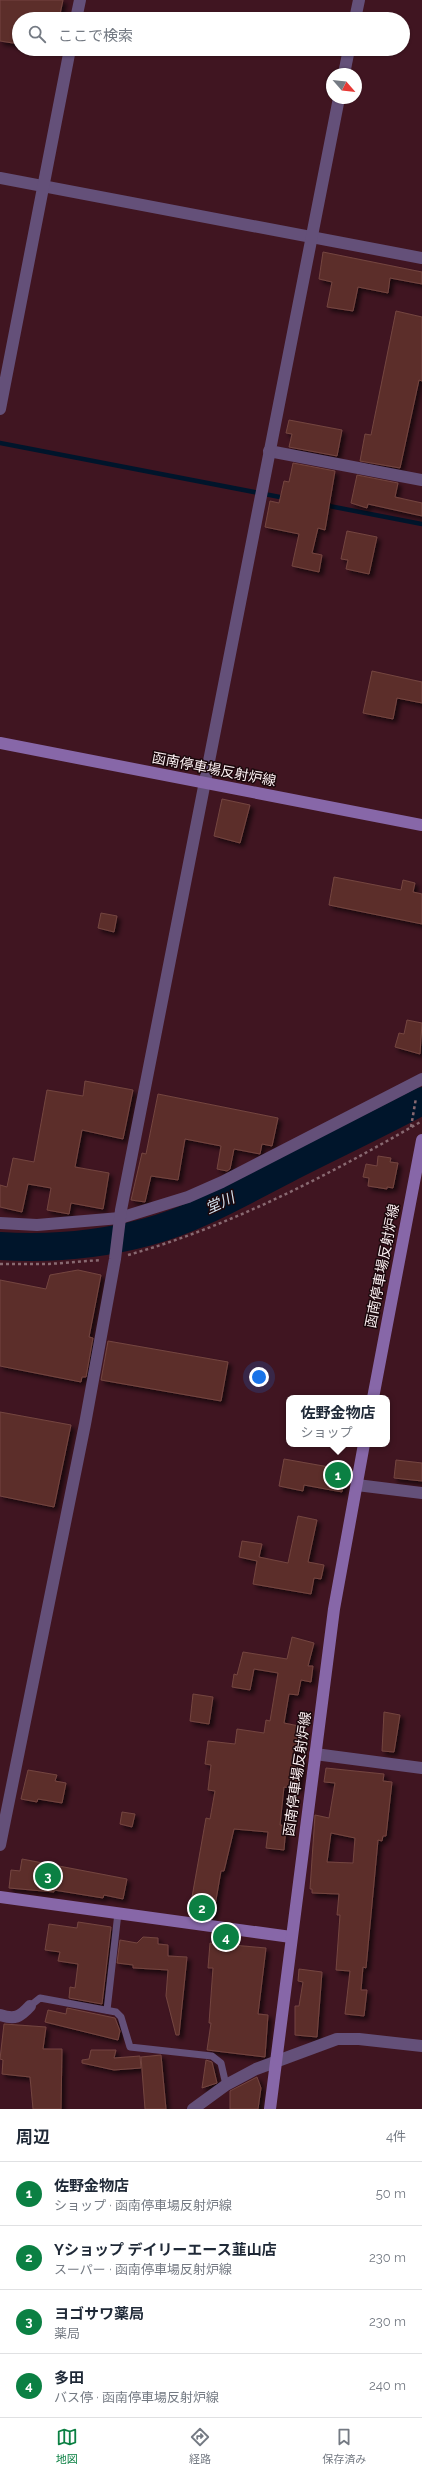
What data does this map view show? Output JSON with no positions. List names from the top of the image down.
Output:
{
  "streets": {
    "main road": ["函南停車場反射炉線"]
  },
  "water": ["堂川"],
  "north": "bottom right",
  "page": {
    "search": "ここで検索",
    "popup": ["佐野金物店", "ショップ"],
    "pins": [
      "1",
      "3",
      "2",
      "4"
    ],
    "heading": ["周辺", "4件"],
    "list": [
      {
        "mark": "1",
        "name": "佐野金物店",
        "note": "ショップ · 函南停車場反射炉線",
        "value": "50 m"
      },
      {
        "mark": "2",
        "name": "Yショップ デイリーエース韮山店",
        "note": "スーパー · 函南停車場反射炉線",
        "value": "230 m"
      },
      {
        "mark": "3",
        "name": "ヨゴサワ薬局",
        "note": "薬局",
        "value": "230 m"
      },
      {
        "mark": "4",
        "name": "多田",
        "note": "バス停 · 函南停車場反射炉線",
        "value": "240 m"
      }
    ],
    "nav": ["地図", "経路", "保存済み"]
  }
}
